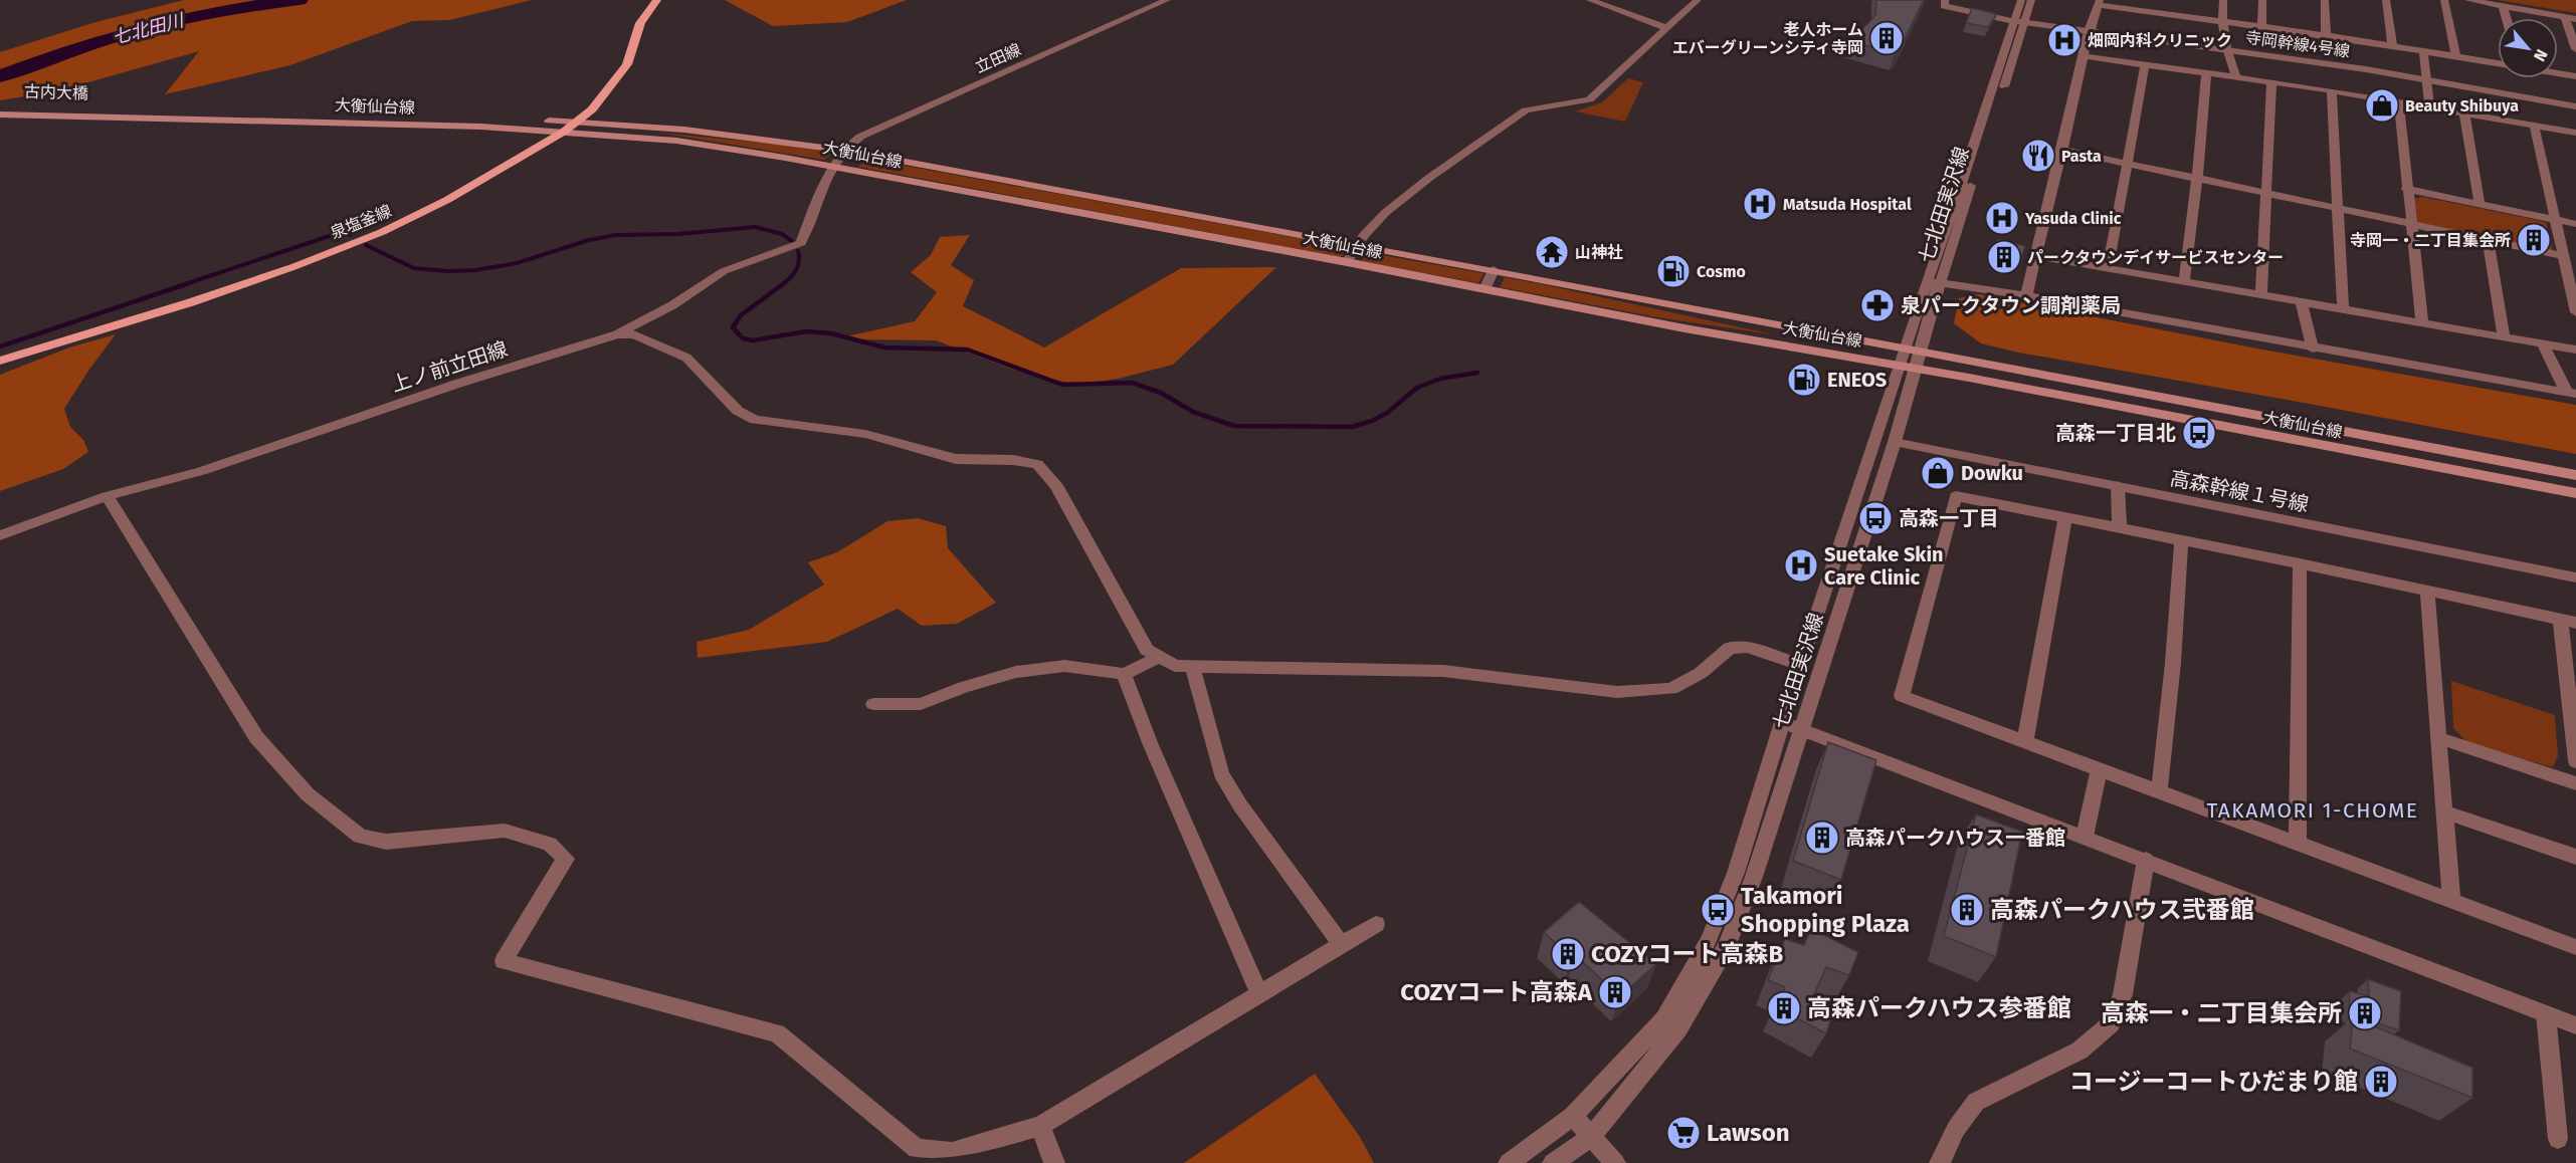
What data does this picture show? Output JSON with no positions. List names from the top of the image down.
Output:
{
  "streets": {
    "main road": ["古内大橋", "大衡仙台線", "泉塩釜線"],
    "street": [
      "寺岡幹線4号線",
      "立田線",
      "七北田実沢線",
      "上ノ前立田線",
      "高森幹線１号線"
    ]
  },
  "crossings": [
    ["寺岡幹線4号線", "七北田実沢線"],
    ["立田線", "大衡仙台線"],
    ["立田線", "上ノ前立田線"],
    ["古内大橋", "大衡仙台線"],
    ["大衡仙台線", "七北田実沢線"],
    ["大衡仙台線", "泉塩釜線"],
    ["大衡仙台線", "上ノ前立田線"],
    ["七北田実沢線", "高森幹線１号線"]
  ],
  "districts": ["TAKAMORI 1-CHOME"],
  "water": ["七北田川"],
  "places": {
    "building": [
      "老人ホーム エバーグリーンシティ寺岡",
      "寺岡一・二丁目集会所",
      "パークタウンデイサービスセンター",
      "高森パークハウス一番館",
      "高森パークハウス弐番館",
      "COZYコート高森B",
      "COZYコート高森A",
      "高森パークハウス参番館",
      "高森一・二丁目集会所",
      "コージーコートひだまり館"
    ],
    "hospital": [
      "畑岡内科クリニック",
      "Matsuda Hospital",
      "Yasuda Clinic",
      "Suetake Skin Care Clinic"
    ],
    "shop": ["Beauty Shibuya", "Dowku"],
    "restaurant": ["Pasta"],
    "temple": ["山神社"],
    "fuel station": ["Cosmo", "ENEOS"],
    "pharmacy": ["泉パークタウン調剤薬局"],
    "bus stop": ["高森一丁目北", "高森一丁目", "Takamori Shopping Plaza"],
    "supermarket": ["Lawson"]
  },
  "north": "bottom right"
}
